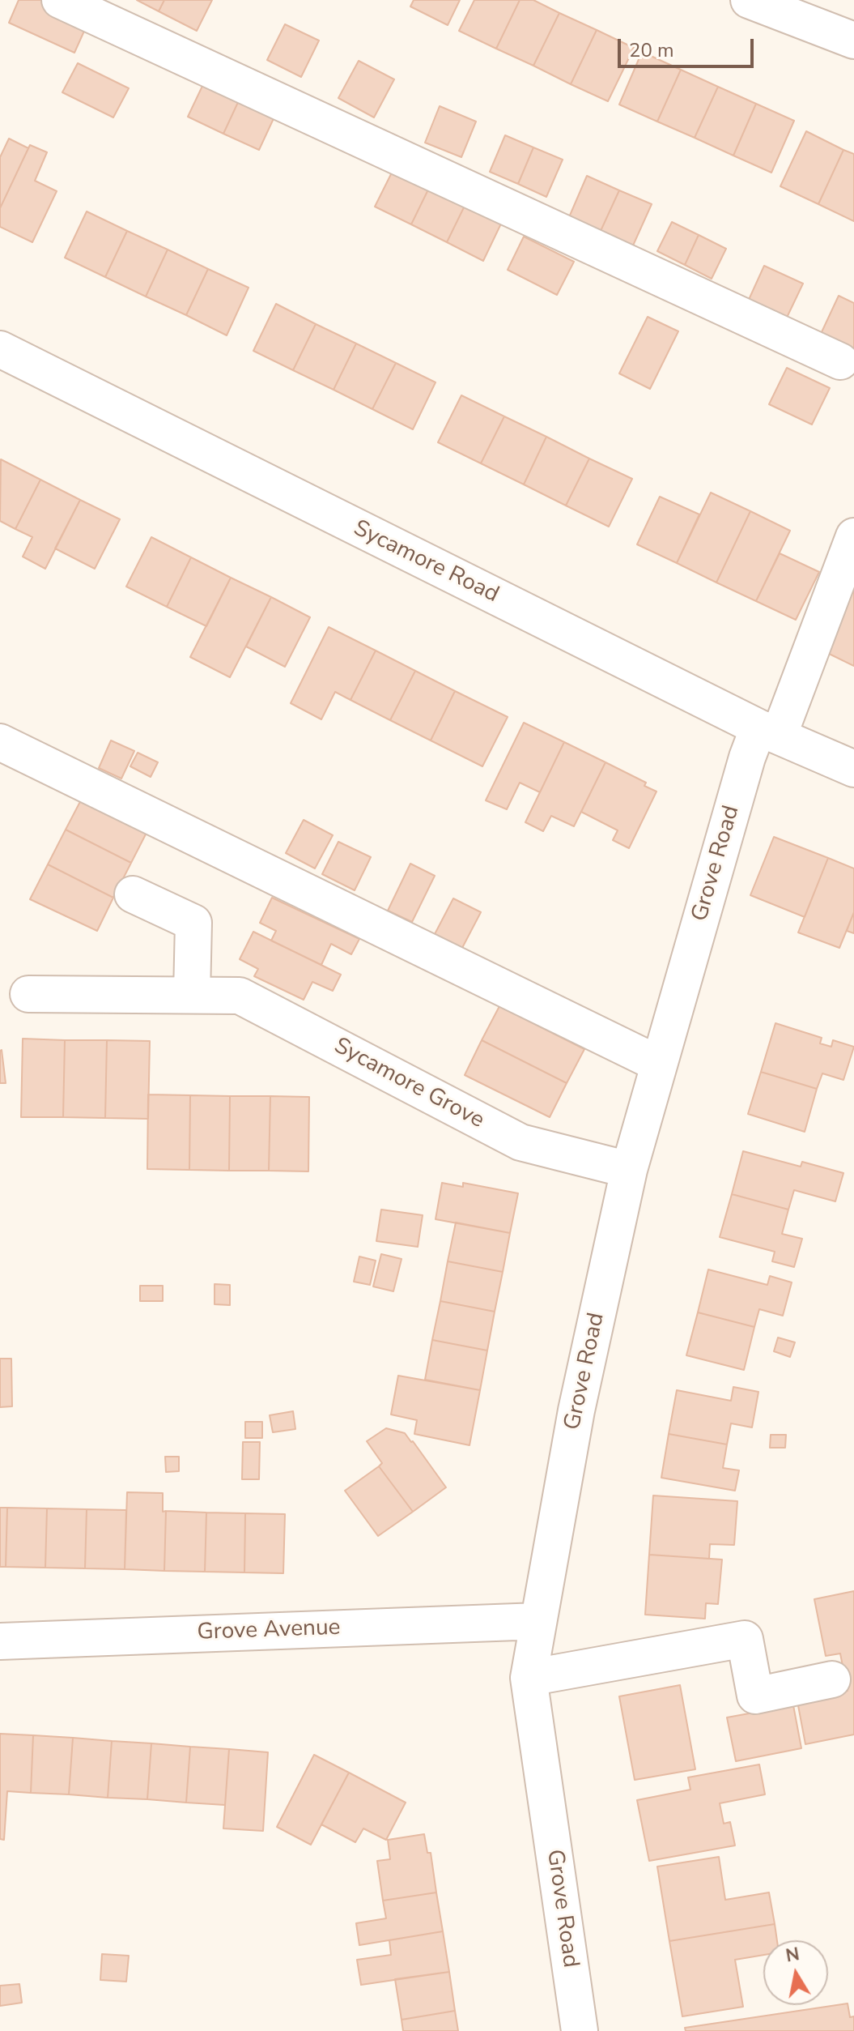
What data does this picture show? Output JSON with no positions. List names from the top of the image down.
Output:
{
  "streets": {
    "street": [
      "Sycamore Road",
      "Grove Road",
      "Sycamore Grove",
      "Grove Avenue"
    ]
  },
  "crossings": [
    ["Sycamore Road", "Grove Road"],
    ["Grove Road", "Sycamore Grove"],
    ["Grove Road", "Grove Avenue"]
  ],
  "scale_bar": "20 m",
  "north": "top"
}
